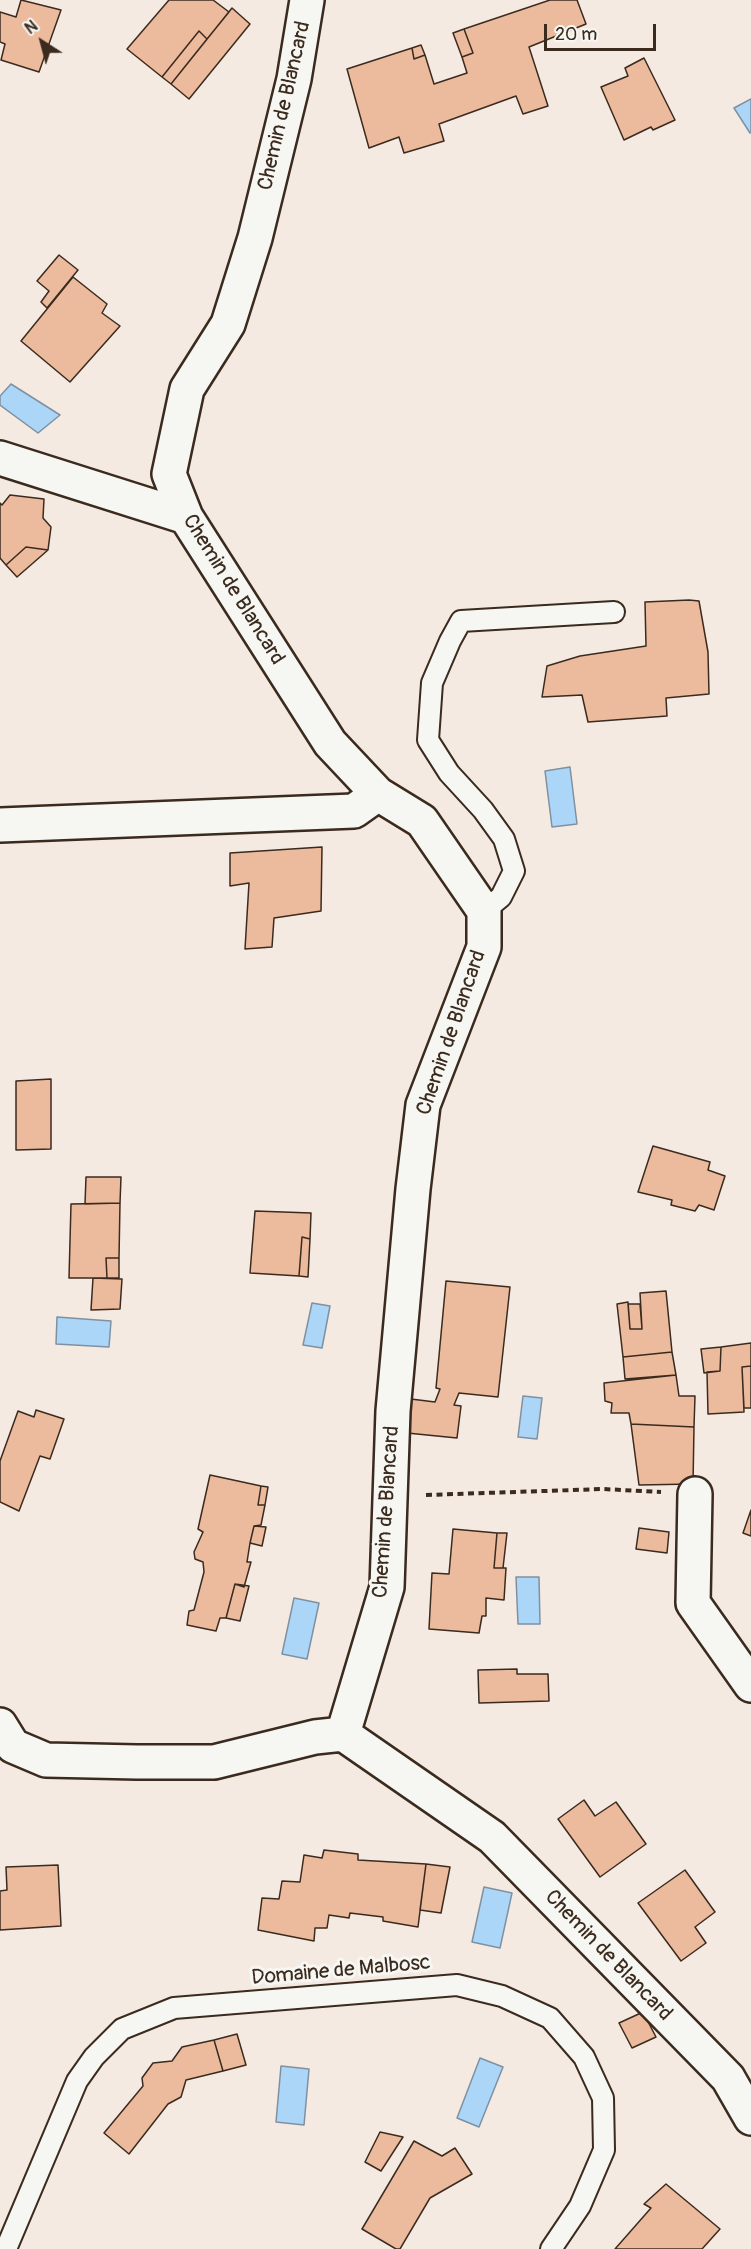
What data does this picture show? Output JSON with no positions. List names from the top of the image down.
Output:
{
  "streets": {
    "street": ["Chemin de Blancard"],
    "lane": ["Domaine de Malbosc"]
  },
  "scale_bar": "20 m",
  "north": "top left"
}
